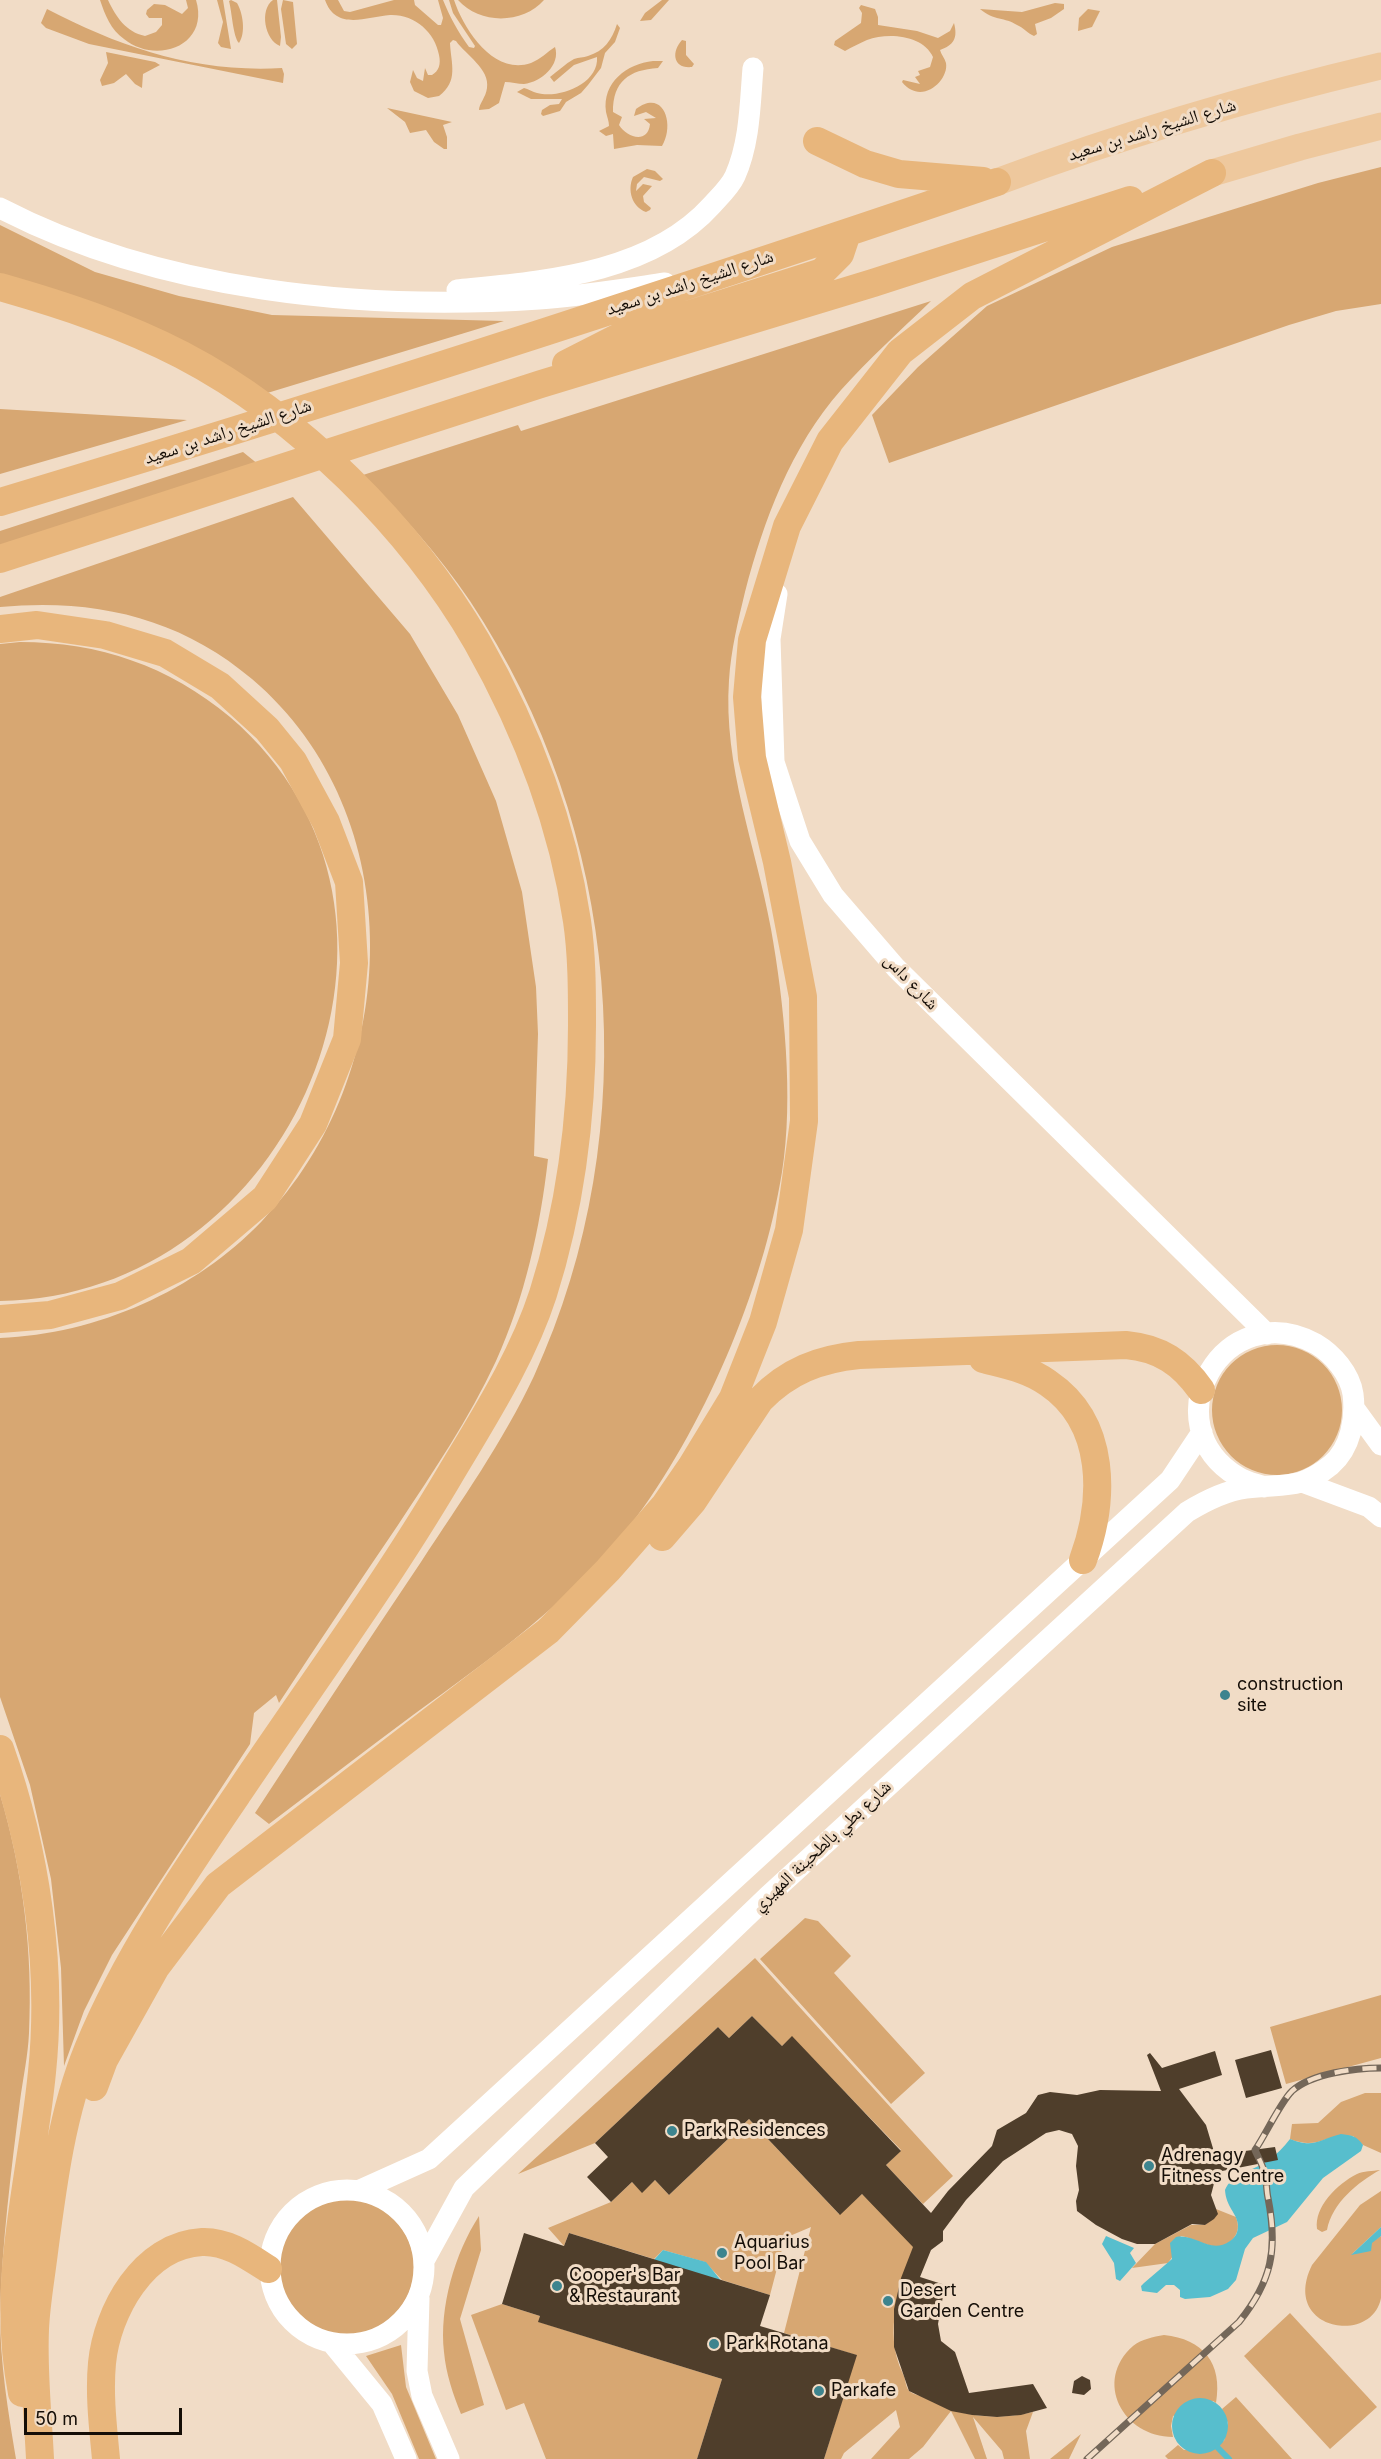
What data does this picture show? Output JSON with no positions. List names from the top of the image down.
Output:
{
  "streets": {
    "highway": ["شارع الشيخ راشد بن سعيد"],
    "street": ["شارع داس", "شارع بطي بالطحينة المهيري"]
  },
  "crossings": [
    ["شارع داس", "شارع بطي بالطحينة المهيري"]
  ],
  "places": [
    "construction site",
    "Park Residences",
    "Adrenagy Fitness Centre",
    "Aquarius Pool Bar",
    "Cooper's Bar & Restaurant",
    "Desert Garden Centre",
    "Park Rotana",
    "Parkafe"
  ],
  "scale_bar": "50 m"
}
